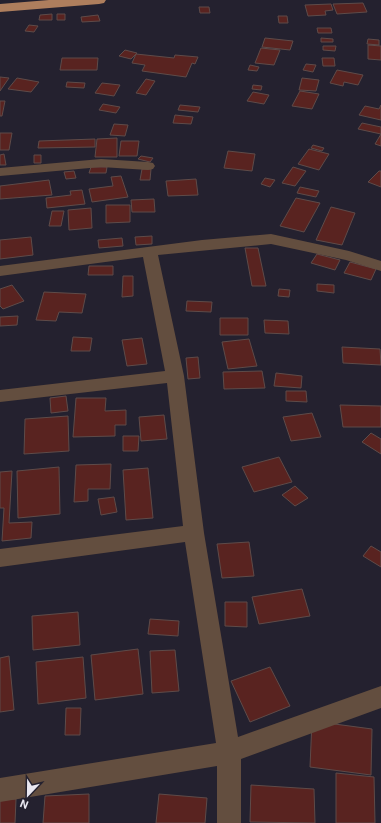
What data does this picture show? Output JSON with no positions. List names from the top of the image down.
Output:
{
  "north": "bottom"
}
